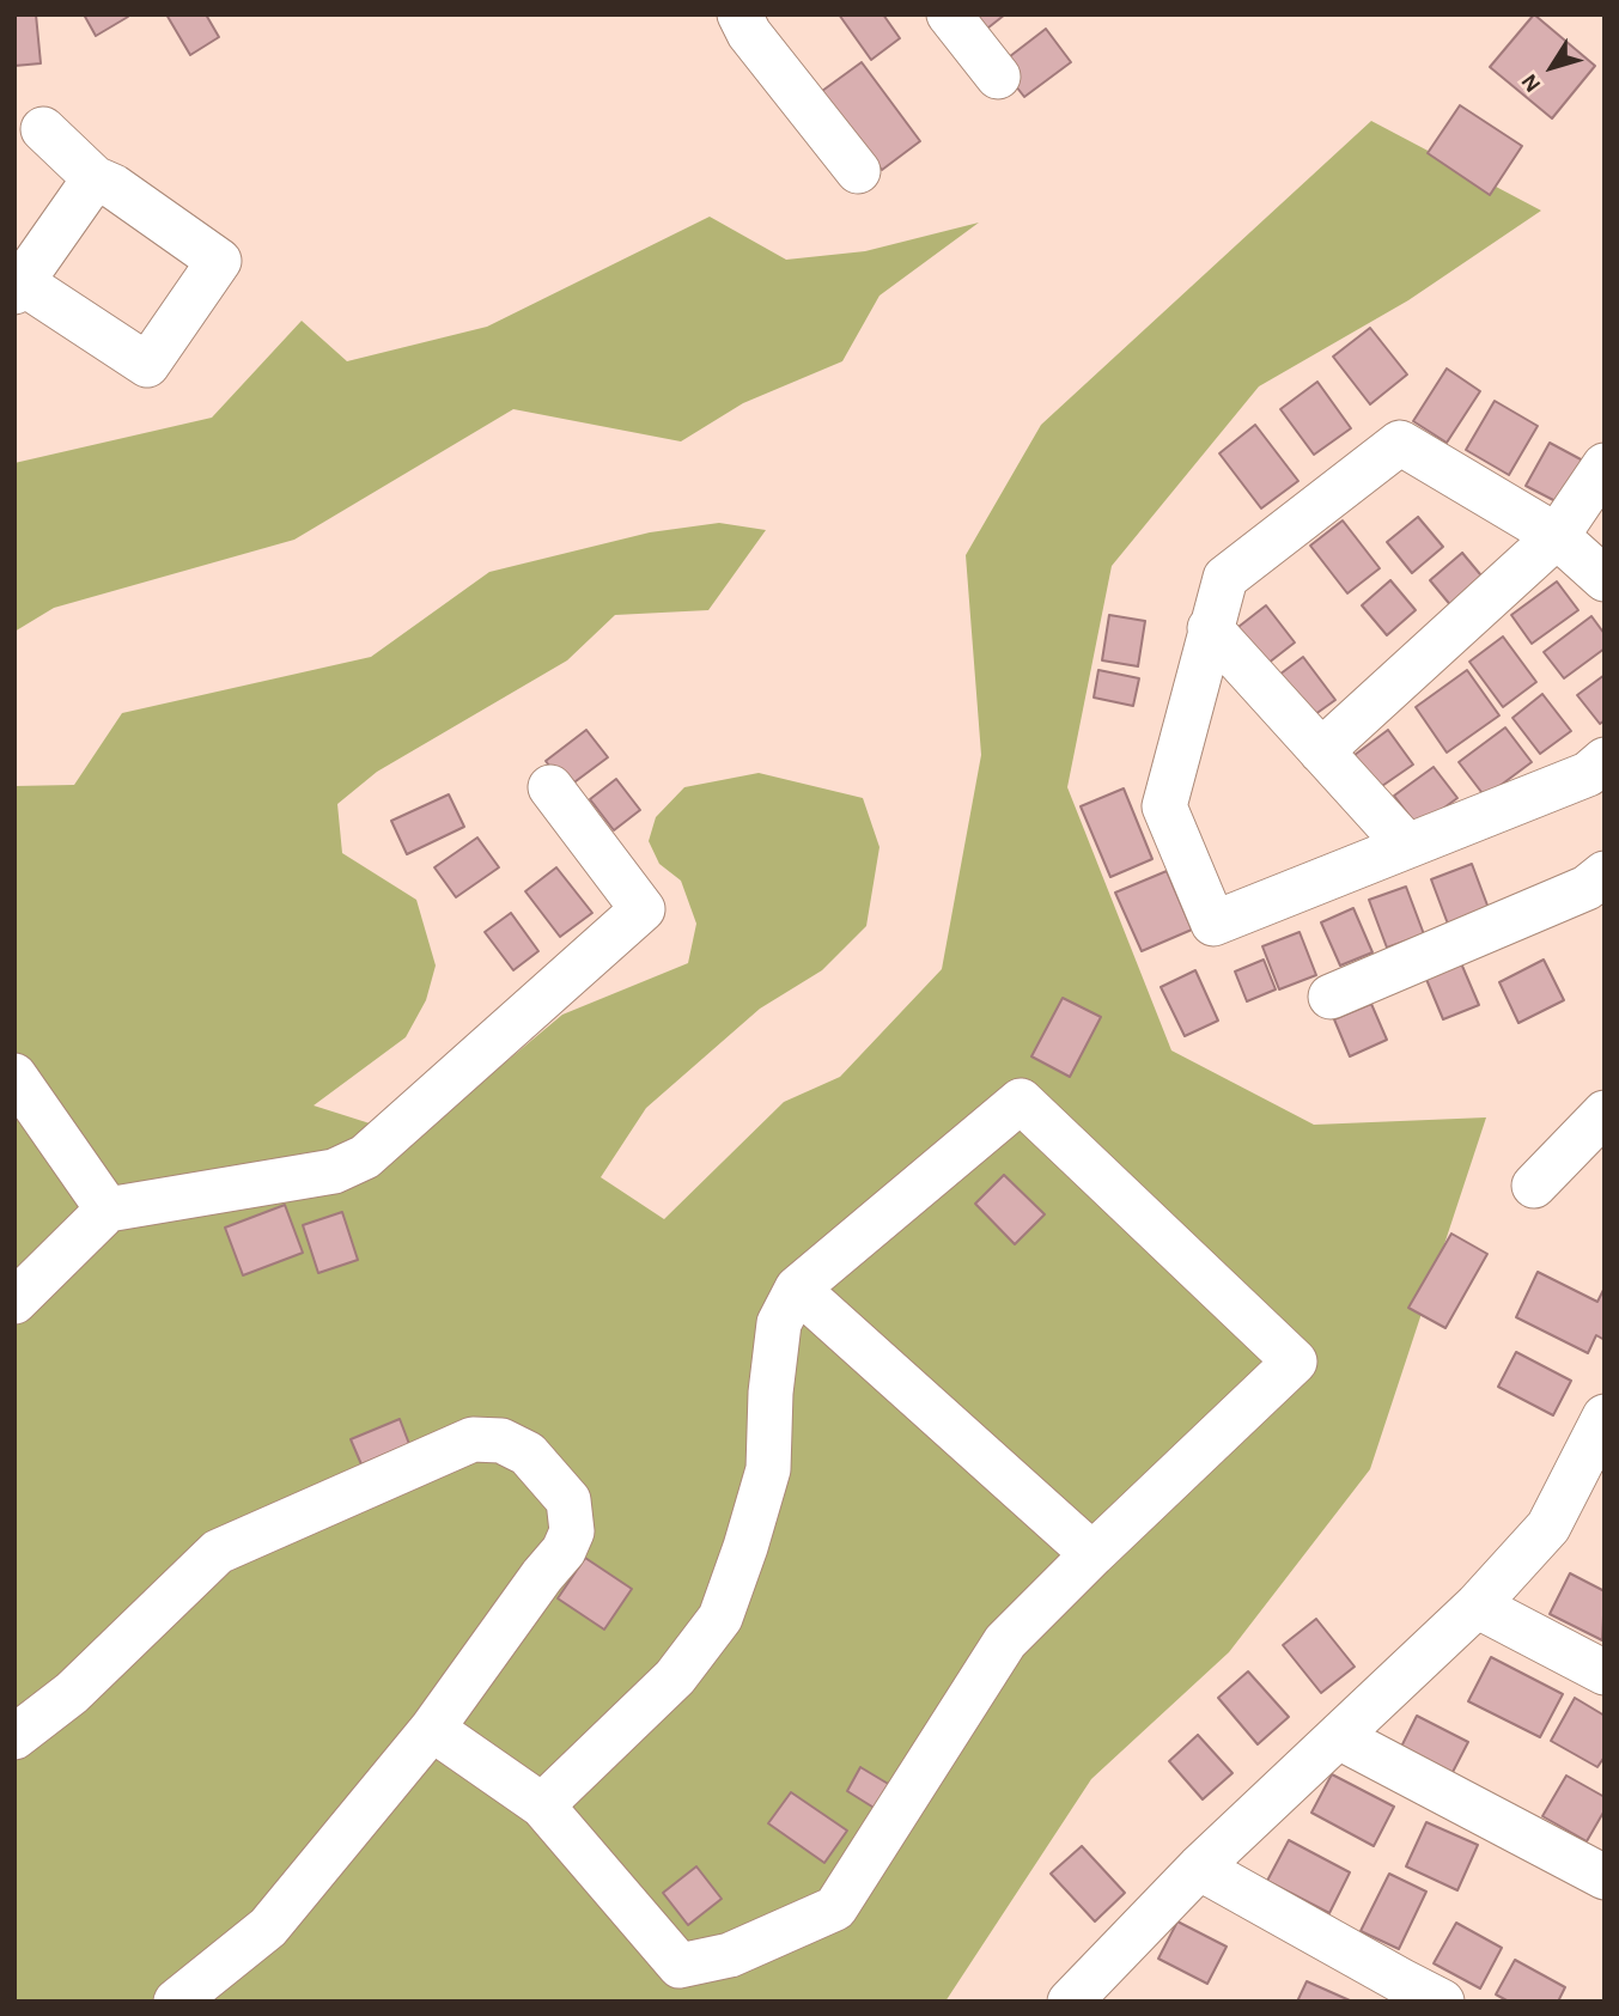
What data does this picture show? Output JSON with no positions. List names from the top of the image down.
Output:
{
  "north": "bottom left"
}
